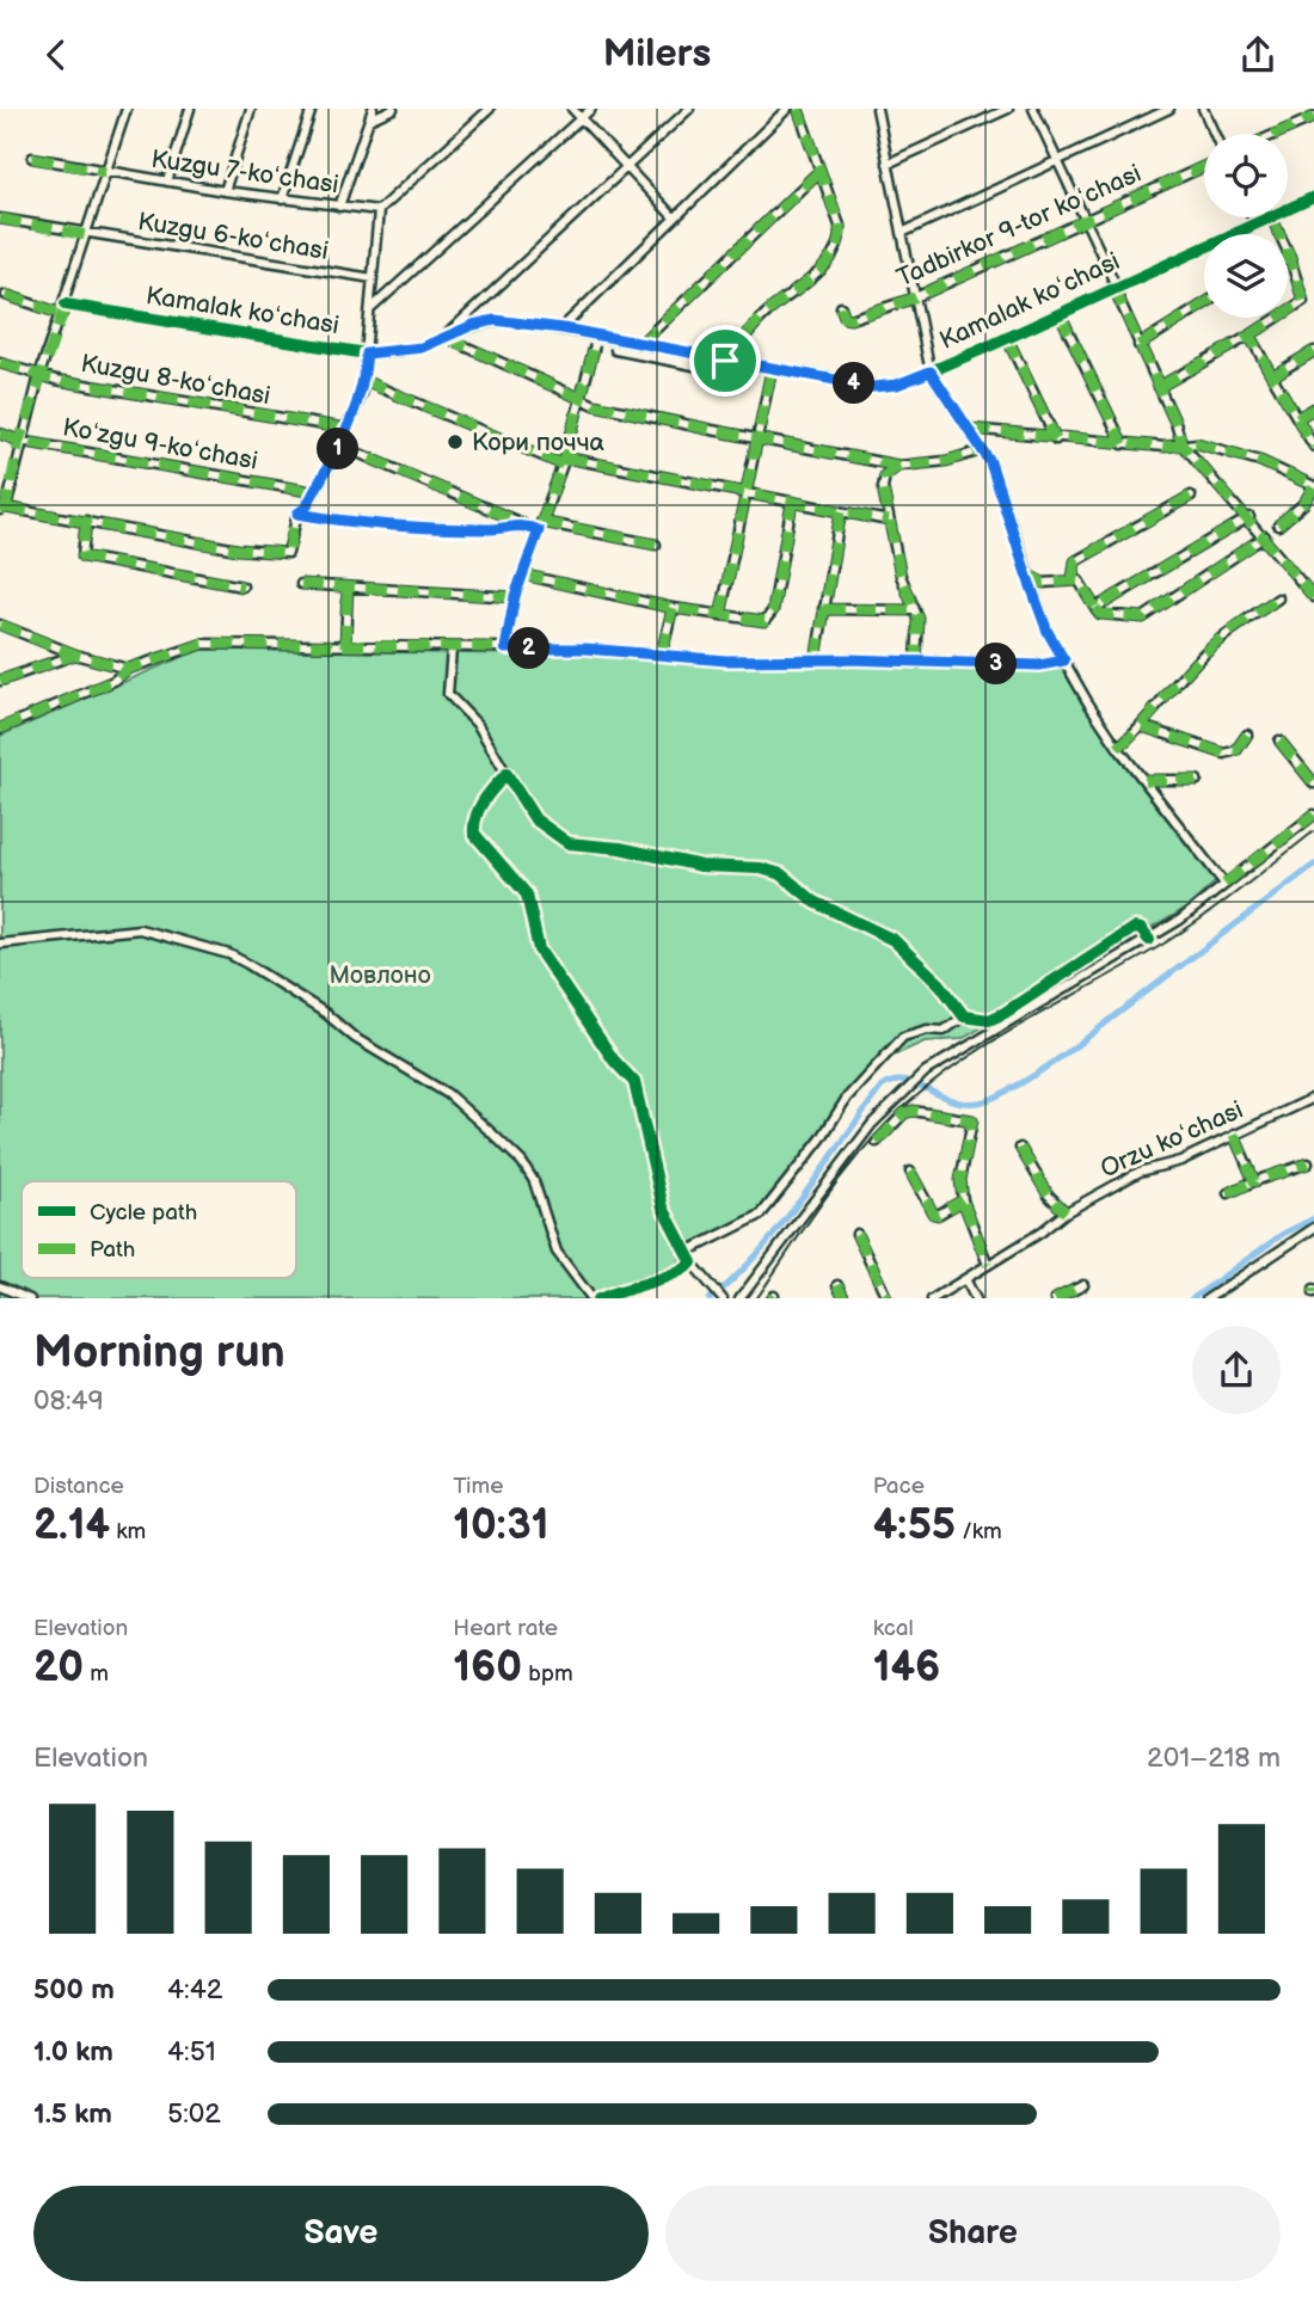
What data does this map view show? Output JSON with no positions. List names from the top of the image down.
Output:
{
  "streets": {
    "street": [
      "Kuzgu 7-koʻchasi",
      "Tadbirkor 9-tor koʻchasi",
      "Kuzgu 6-koʻchasi",
      "Kamalak koʻchasi",
      "Kuzgu 8-koʻchasi",
      "Koʻzgu 9-koʻchasi",
      "Orzu koʻchasi"
    ]
  },
  "parks": ["Мовлоно"],
  "places": ["Кори почча"],
  "legend": ["Cycle path", "Path"],
  "page": {
    "header": "Milers",
    "pins": [
      "4",
      "1",
      "2",
      "3"
    ],
    "heading": ["Morning run", "08:49"],
    "stats": [
      ["Distance", "2.14 km"],
      ["Time", "10:31"],
      ["Pace", "4:55 /km"],
      ["Elevation", "20 m"],
      ["Heart rate", "160 bpm"],
      ["kcal", "146"]
    ],
    "chart": ["Elevation", "201–218 m"],
    "list": [
      {
        "name": "500 m",
        "note": "4:42"
      },
      {
        "name": "1.0 km",
        "note": "4:51"
      },
      {
        "name": "1.5 km",
        "note": "5:02"
      }
    ],
    "buttons": ["Save", "Share"]
  }
}
